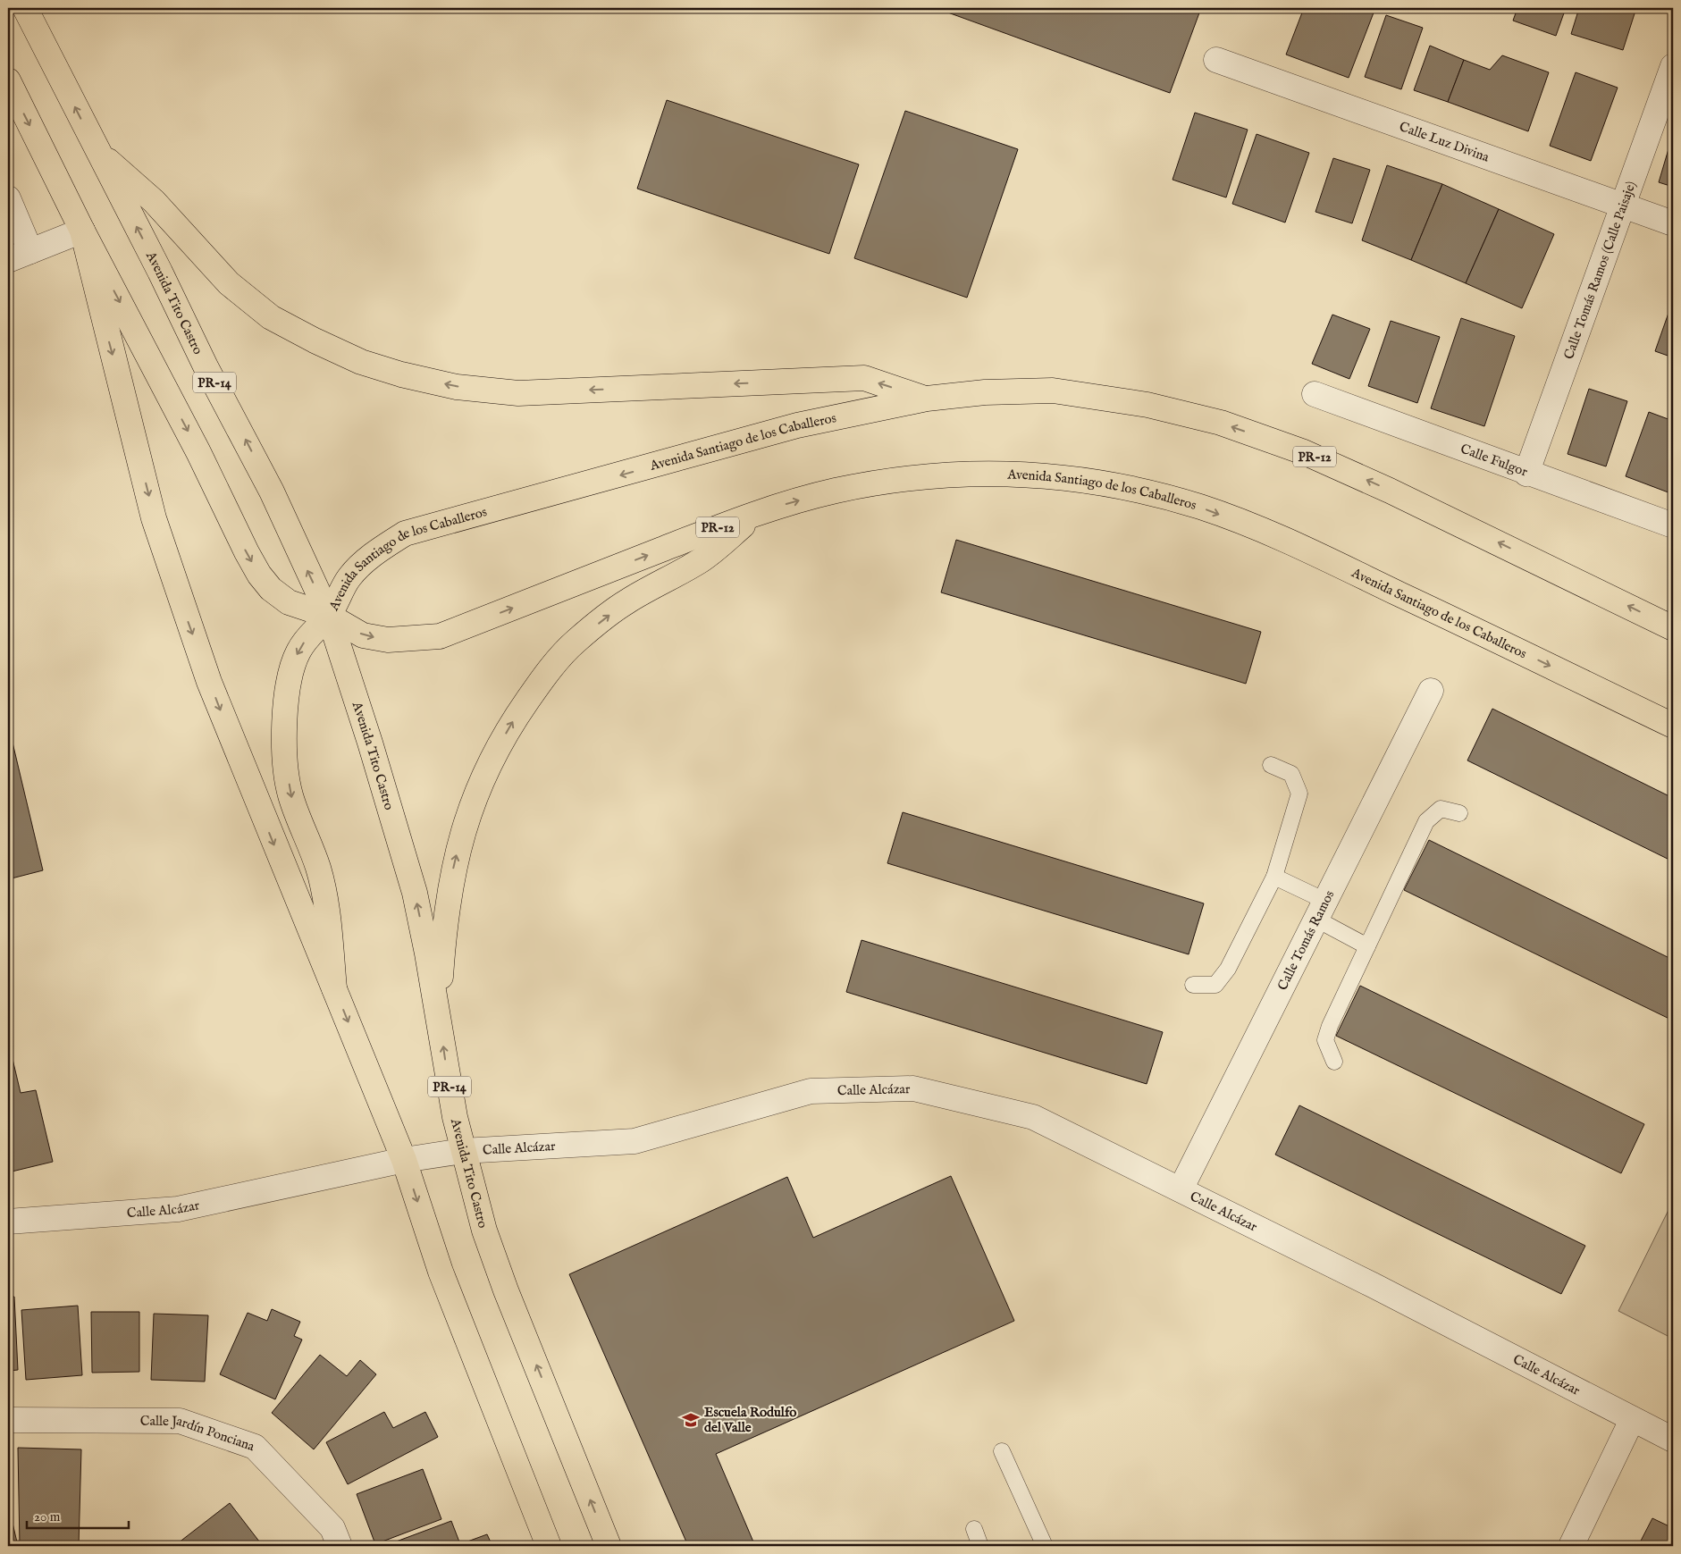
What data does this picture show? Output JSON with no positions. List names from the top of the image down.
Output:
{
  "streets": {
    "main road": [
      "Avenida Tito Castro",
      "PR-14",
      "Avenida Santiago de los Caballeros",
      "PR-12"
    ],
    "street": [
      "Calle Luz Divina",
      "Calle Tomás Ramos (Calle Paisaje)",
      "Calle Fulgor",
      "Calle Tomás Ramos",
      "Calle Alcázar",
      "Calle Jardín Ponciana"
    ]
  },
  "crossings": [
    ["Calle Luz Divina", "Calle Tomás Ramos (Calle Paisaje)"],
    ["Calle Tomás Ramos (Calle Paisaje)", "Calle Fulgor"],
    ["Avenida Tito Castro", "Avenida Santiago de los Caballeros"],
    ["Avenida Tito Castro", "Calle Alcázar"],
    ["Calle Tomás Ramos", "Calle Alcázar"]
  ],
  "places": {
    "school or university": ["Escuela Rodulfo del Valle"]
  },
  "scale_bar": "20 m"
}
